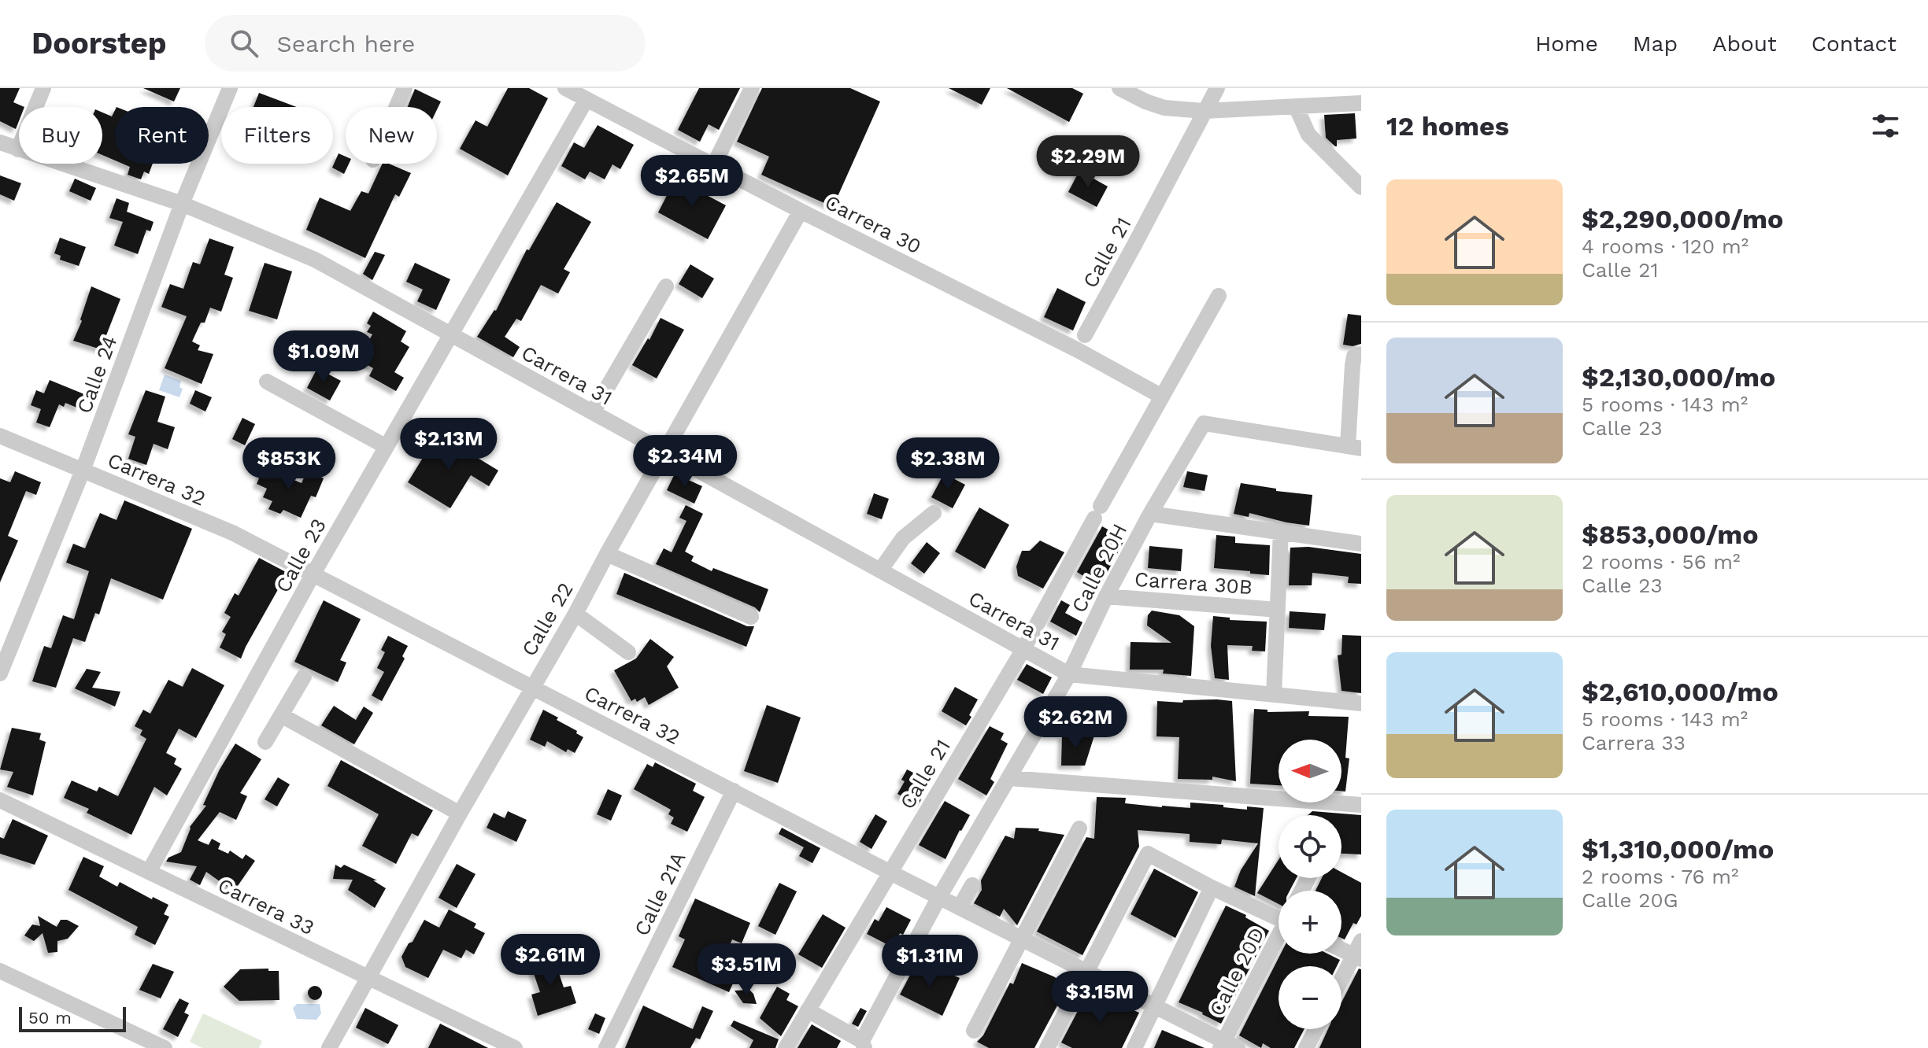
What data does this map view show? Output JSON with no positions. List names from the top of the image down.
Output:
{
  "streets": {
    "street": [
      "Carrera 30",
      "Calle 21",
      "Calle 24",
      "Carrera 31",
      "Carrera 32",
      "Calle 23",
      "Calle 20H",
      "Carrera 30B",
      "Calle 22",
      "Calle 21A",
      "Carrera 33",
      "Calle 20D"
    ]
  },
  "crossings": [
    ["Carrera 30", "Calle 21"],
    ["Carrera 30", "Calle 23"],
    ["Carrera 30", "Calle 22"],
    ["Calle 21", "Carrera 31"],
    ["Calle 21", "Carrera 32"],
    ["Calle 24", "Carrera 31"],
    ["Calle 24", "Carrera 32"],
    ["Carrera 31", "Calle 23"],
    ["Carrera 31", "Calle 20H"],
    ["Carrera 31", "Calle 22"],
    ["Carrera 32", "Calle 23"],
    ["Carrera 32", "Calle 20H"],
    ["Carrera 32", "Calle 22"],
    ["Carrera 32", "Calle 21A"],
    ["Carrera 32", "Calle 20D"],
    ["Calle 23", "Carrera 33"],
    ["Calle 20H", "Carrera 30B"],
    ["Calle 22", "Carrera 33"]
  ],
  "scale_bar": "50 m",
  "north": "left",
  "page": {
    "header": "Doorstep",
    "search": "Search here",
    "nav": [
      "Home",
      "Map",
      "About",
      "Contact"
    ],
    "heading": "12 homes",
    "chip": [
      "Buy",
      "Rent",
      "Filters",
      "New"
    ],
    "price": [
      "$2.29M",
      "$2.65M",
      "$1.09M",
      "$2.13M",
      "$2.34M",
      "$853K",
      "$2.38M",
      "$2.62M",
      "$2.61M",
      "$1.31M",
      "$3.51M",
      "$3.15M"
    ],
    "list": [
      {
        "name": "$2,290,000/mo",
        "note": "4 rooms · 120 m² · Calle 21"
      },
      {
        "name": "$2,130,000/mo",
        "note": "5 rooms · 143 m² · Calle 23"
      },
      {
        "name": "$853,000/mo",
        "note": "2 rooms · 56 m² · Calle 23"
      },
      {
        "name": "$2,610,000/mo",
        "note": "5 rooms · 143 m² · Carrera 33"
      },
      {
        "name": "$1,310,000/mo",
        "note": "2 rooms · 76 m² · Calle 20G"
      }
    ],
    "map_buttons": ["+", "−"],
    "scale": "50 m"
  }
}
